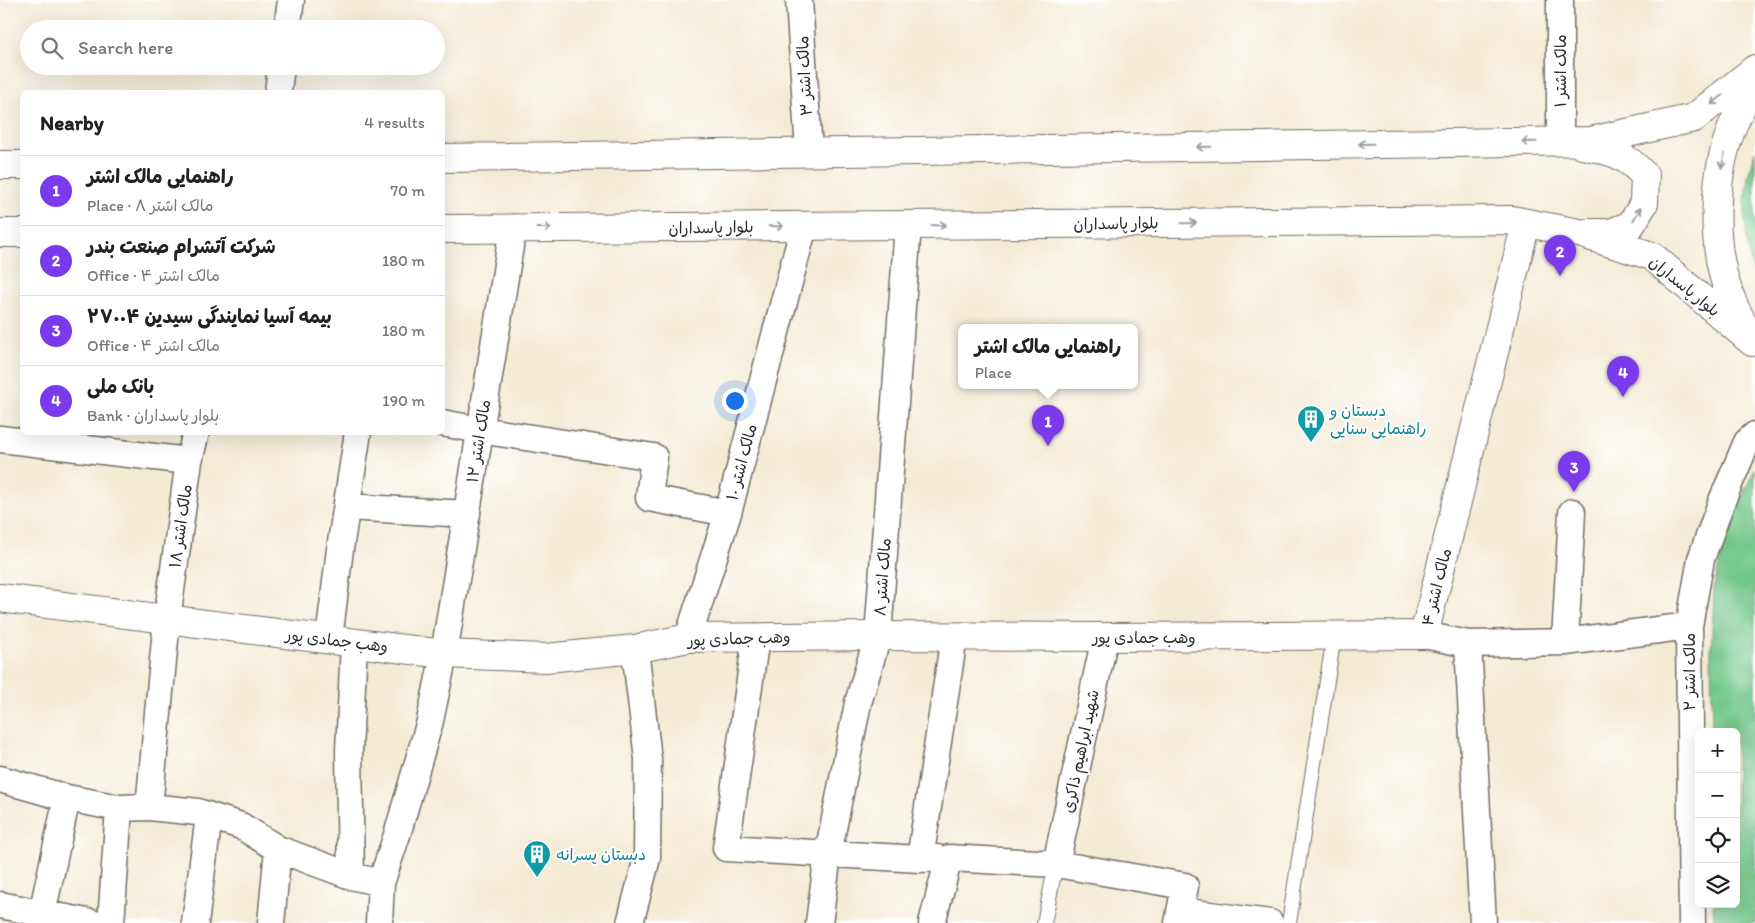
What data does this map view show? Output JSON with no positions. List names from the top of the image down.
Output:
{
  "streets": {
    "main road": ["بلوار پاسداران", "مالک اشتر ۴", "وهب جمادی پور"],
    "street": [
      "مالک اشتر ۱",
      "مالک اشتر ۳",
      "مالک اشتر ۱۲",
      "مالک اشتر ۱۰",
      "مالک اشتر ۱۸",
      "مالک اشتر ۸",
      "مالک اشتر ۲",
      "شهید ابراهیم ذاکری"
    ]
  },
  "crossings": [
    ["بلوار پاسداران", "مالک اشتر ۱۲"],
    ["بلوار پاسداران", "مالک اشتر ۱۰"],
    ["بلوار پاسداران", "مالک اشتر ۸"],
    ["بلوار پاسداران", "مالک اشتر ۴"],
    ["مالک اشتر ۱۲", "وهب جمادی پور"],
    ["مالک اشتر ۱۰", "وهب جمادی پور"],
    ["مالک اشتر ۱۸", "وهب جمادی پور"],
    ["مالک اشتر ۸", "وهب جمادی پور"],
    ["مالک اشتر ۴", "وهب جمادی پور"],
    ["مالک اشتر ۴", "مالک اشتر ۲"],
    ["وهب جمادی پور", "شهید ابراهیم ذاکری"]
  ],
  "places": {
    "building": ["دبستان و راهنمایی سنایی", "دبستان پسرانه"]
  },
  "page": {
    "search": "Search here",
    "heading": ["Nearby", "4 results"],
    "list": [
      {
        "mark": "1",
        "name": "راهنمایی مالک اشتر",
        "note": "Place · مالک اشتر ۸",
        "value": "70 m"
      },
      {
        "mark": "2",
        "name": "شرکت آتشرام صنعت بندر",
        "note": "Office · مالک اشتر ۴",
        "value": "180 m"
      },
      {
        "mark": "3",
        "name": "بیمه آسیا نمایندگی سیدین ۲۷۰۰۴",
        "note": "Office · مالک اشتر ۴",
        "value": "180 m"
      },
      {
        "mark": "4",
        "name": "بانک ملی",
        "note": "Bank · بلوار پاسداران",
        "value": "190 m"
      }
    ],
    "pins": [
      "2",
      "4",
      "1",
      "3"
    ],
    "popup": ["راهنمایی مالک اشتر", "Place"],
    "map_buttons": ["+", "−"]
  }
}
